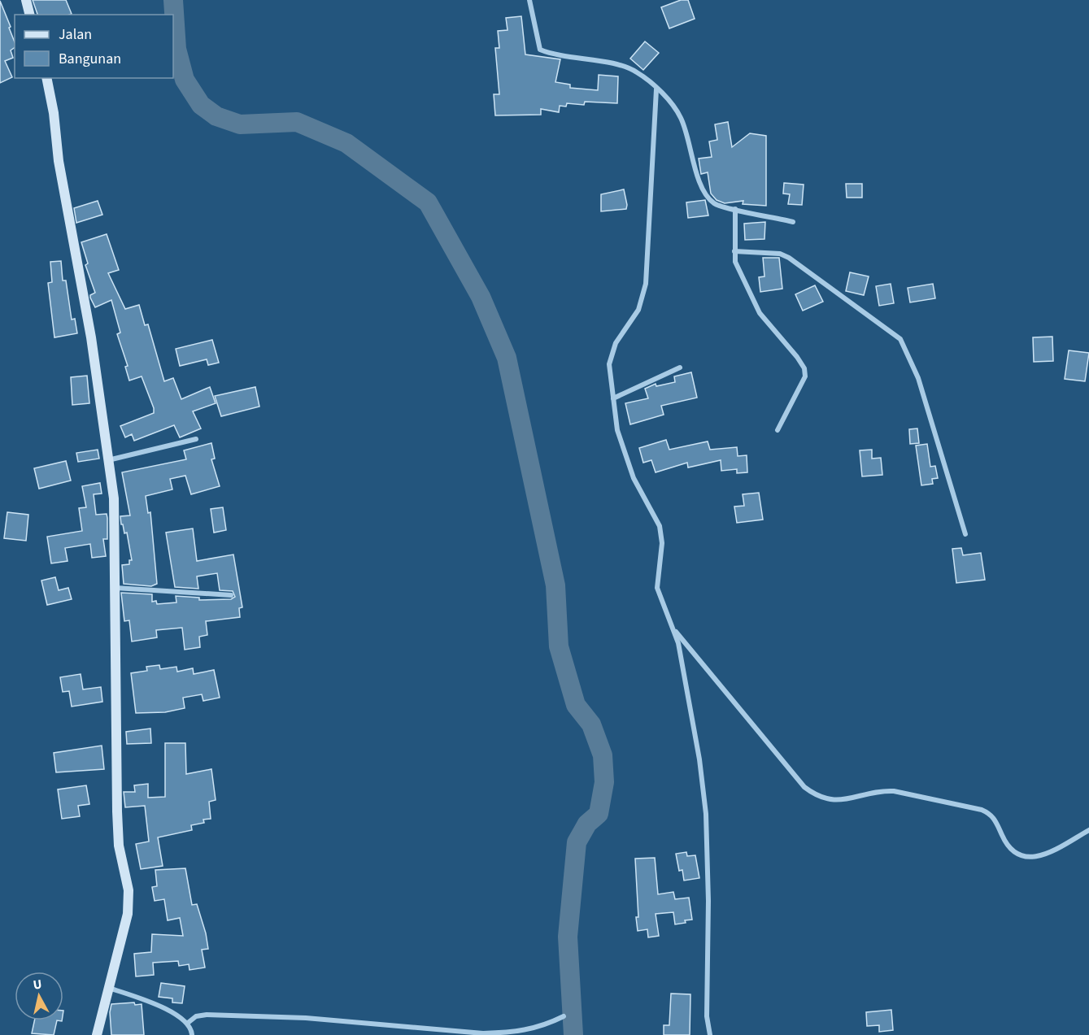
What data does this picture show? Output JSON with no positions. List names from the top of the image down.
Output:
{
  "legend": ["Jalan", "Bangunan"],
  "north": "top"
}
